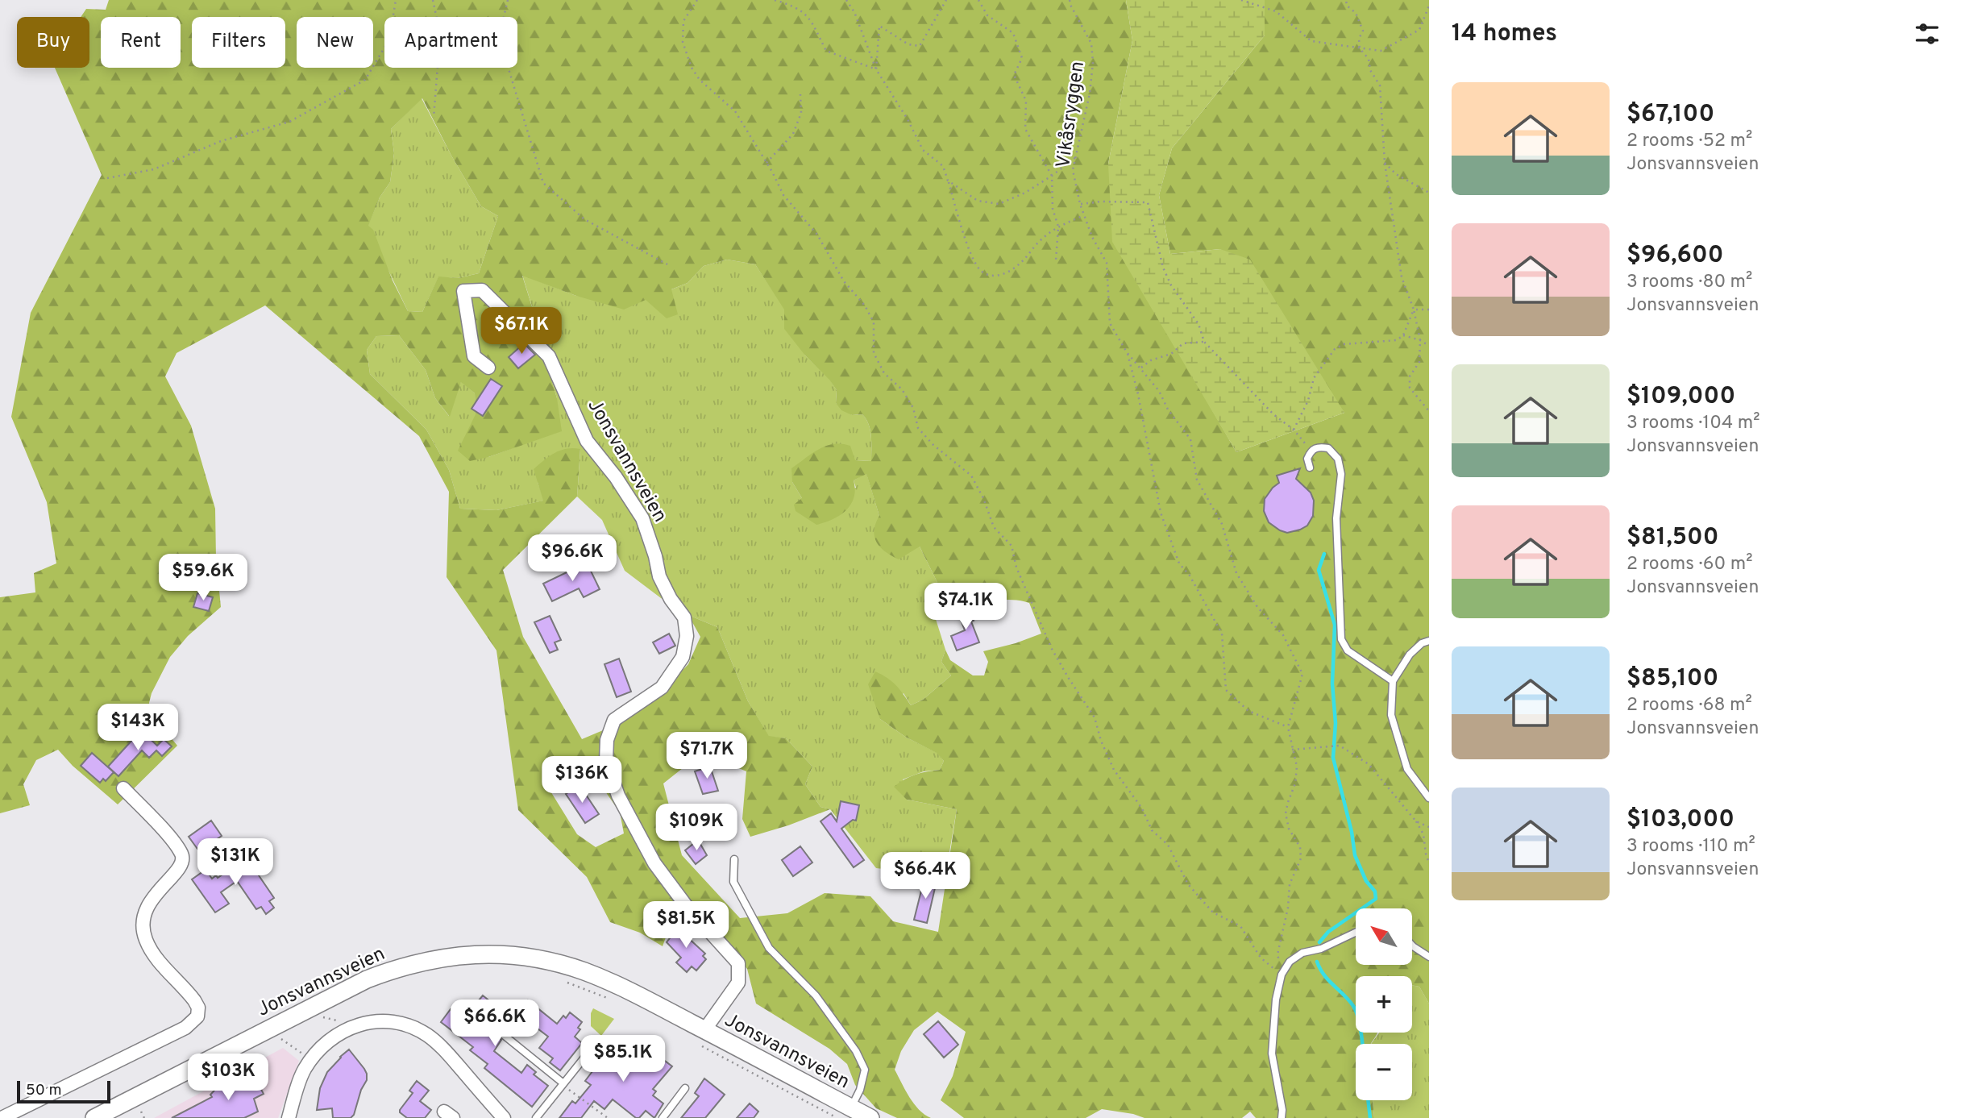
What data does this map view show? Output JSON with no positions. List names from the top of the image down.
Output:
{
  "streets": {
    "main road": ["Jonsvannsveien"],
    "path": ["Vikåsryggen"]
  },
  "scale_bar": "50 m",
  "north": "top left",
  "page": {
    "heading": "14 homes",
    "chip": [
      "Buy",
      "Rent",
      "Filters",
      "New",
      "Apartment"
    ],
    "list": [
      {
        "name": "$67,100",
        "note": "2 rooms · 52 m² · Jonsvannsveien"
      },
      {
        "name": "$96,600",
        "note": "3 rooms · 80 m² · Jonsvannsveien"
      },
      {
        "name": "$109,000",
        "note": "3 rooms · 104 m² · Jonsvannsveien"
      },
      {
        "name": "$81,500",
        "note": "2 rooms · 60 m² · Jonsvannsveien"
      },
      {
        "name": "$85,100",
        "note": "2 rooms · 68 m² · Jonsvannsveien"
      },
      {
        "name": "$103,000",
        "note": "3 rooms · 110 m² · Jonsvannsveien"
      }
    ],
    "price": [
      "$67.1K",
      "$96.6K",
      "$59.6K",
      "$74.1K",
      "$143K",
      "$71.7K",
      "$136K",
      "$109K",
      "$131K",
      "$66.4K",
      "$81.5K",
      "$66.6K",
      "$85.1K",
      "$103K"
    ],
    "map_buttons": ["+", "−"],
    "scale": "50 m"
  }
}
